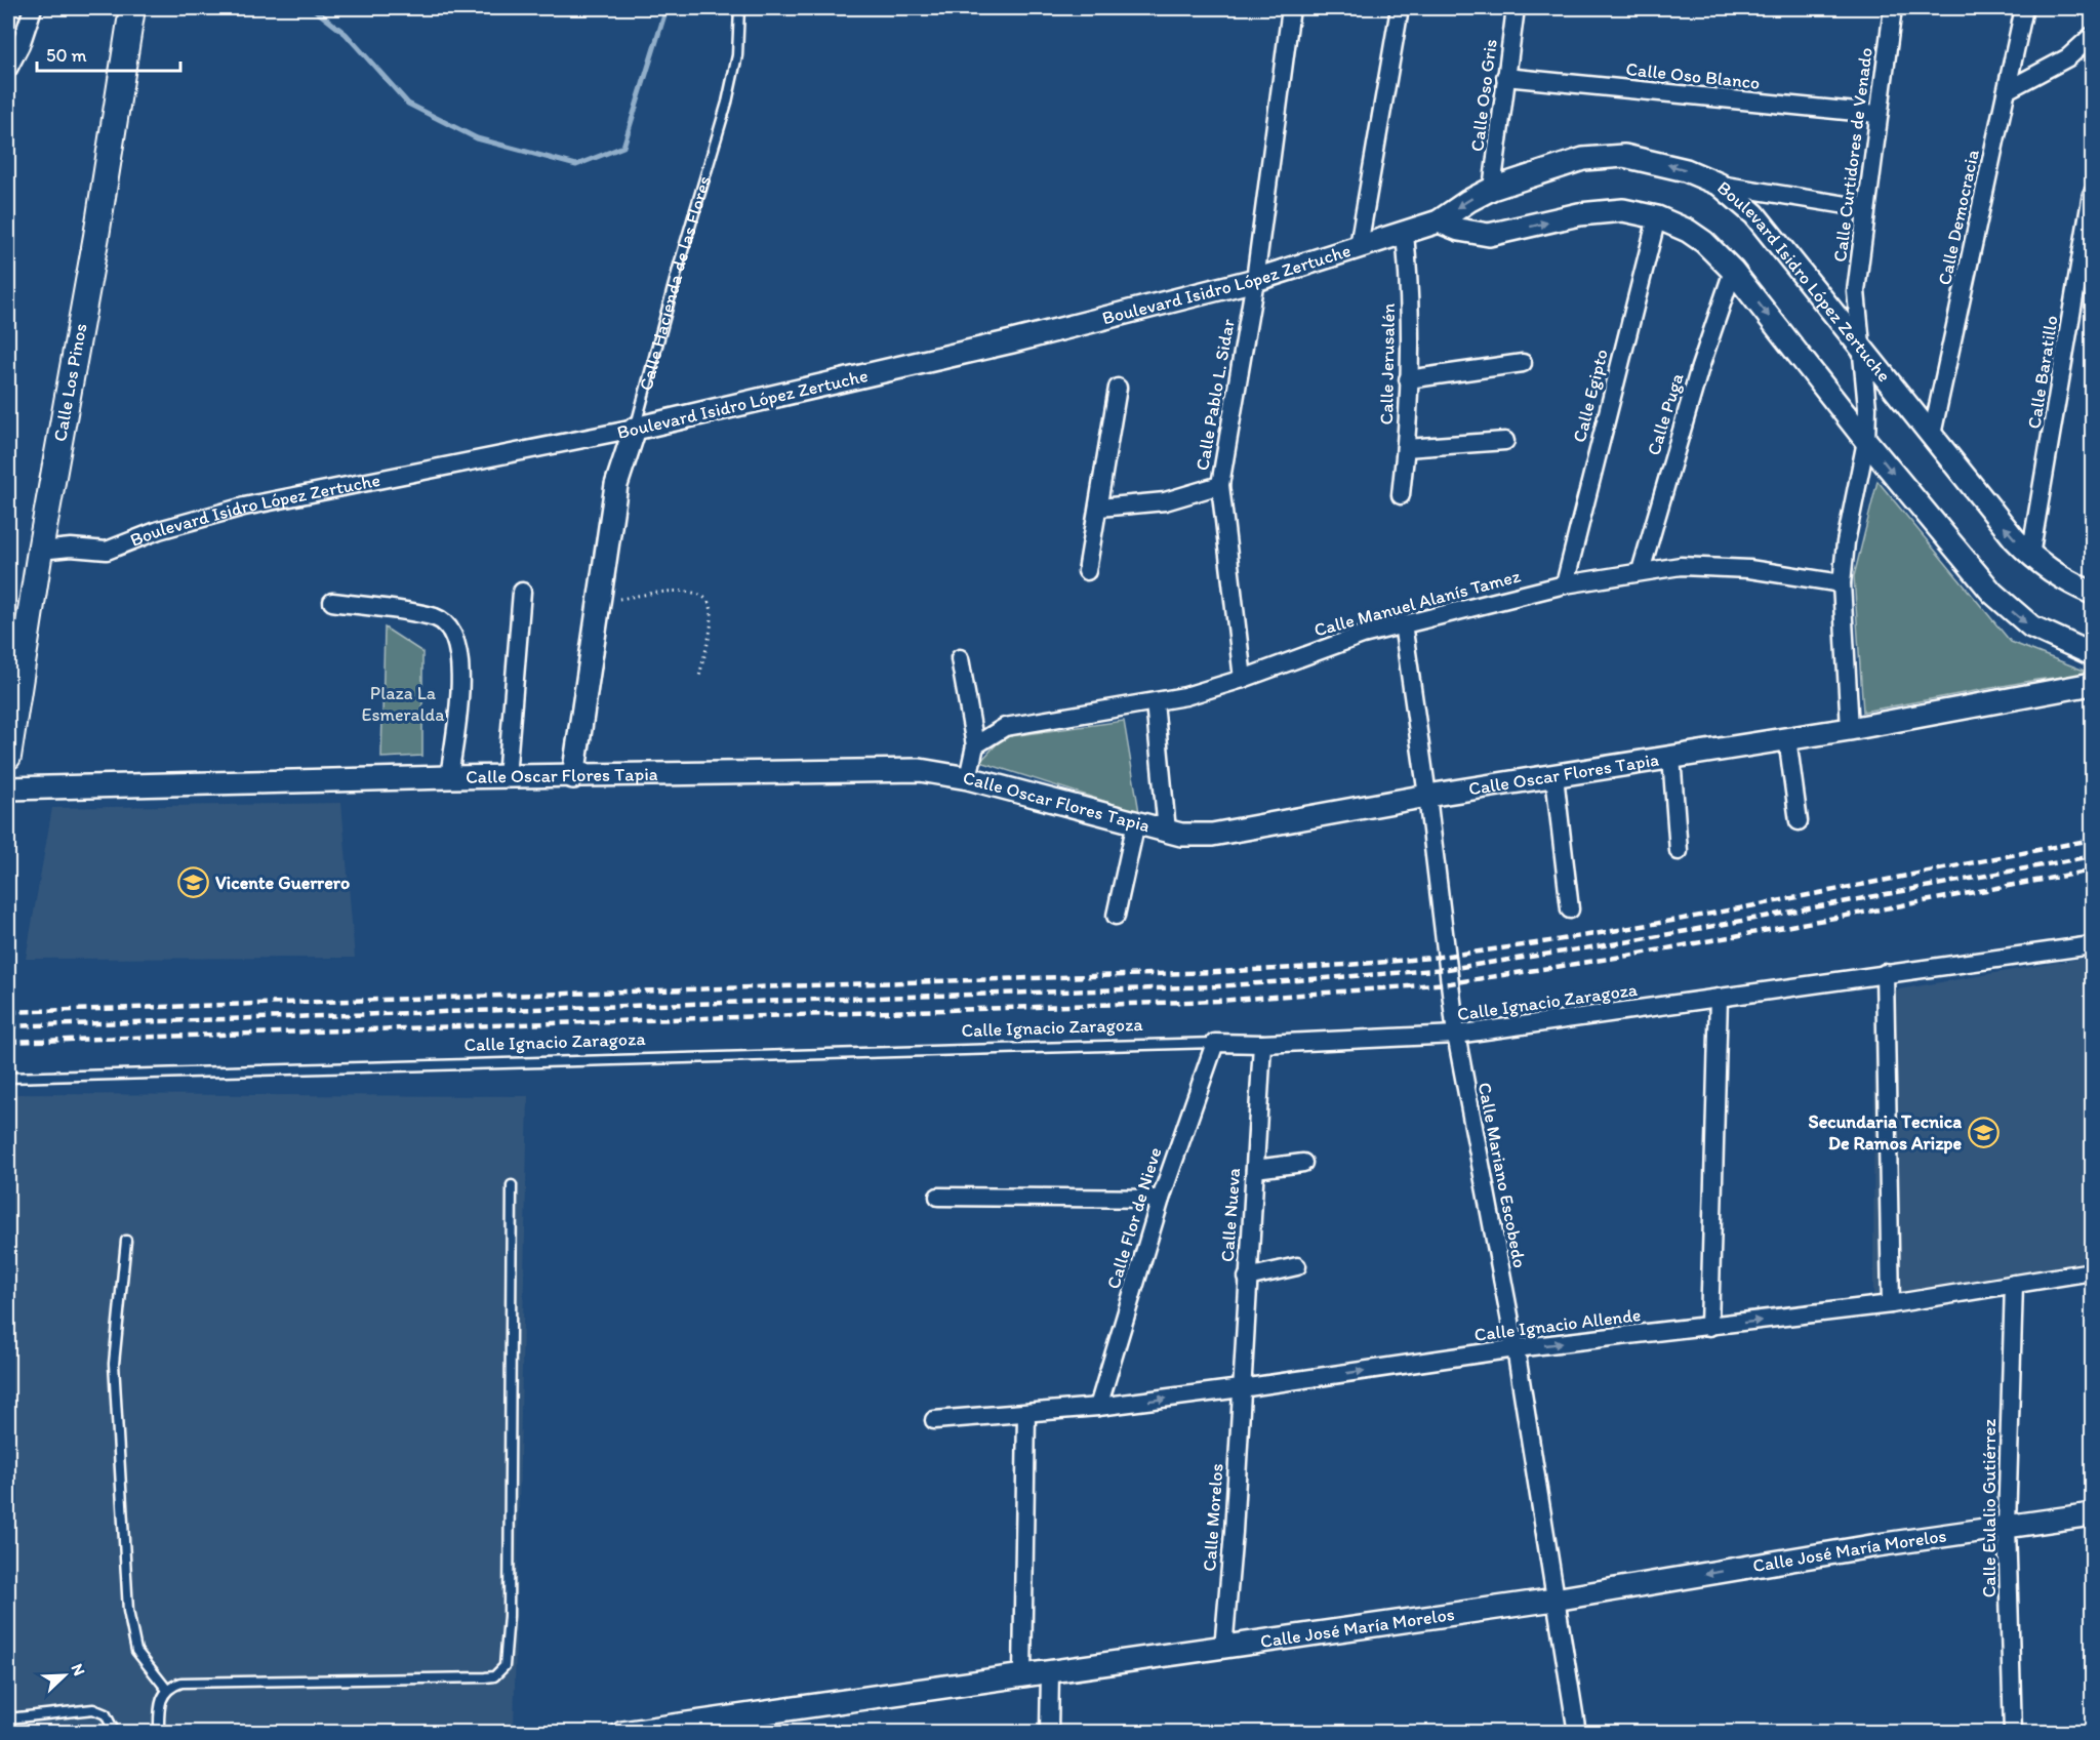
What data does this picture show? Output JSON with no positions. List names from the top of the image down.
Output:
{
  "streets": {
    "main road": ["Calle Los Pinos"],
    "street": [
      "Calle Oso Blanco",
      "Calle Oso Gris",
      "Calle Curtidores de Venado",
      "Calle Democracia",
      "Boulevard Isidro López Zertuche",
      "Calle Hacienda de las Flores",
      "Calle Jerusalén",
      "Calle Baratillo",
      "Calle Pablo L. Sidar",
      "Calle Egipto",
      "Calle Puga",
      "Calle Manuel Alanís Tamez",
      "Calle Oscar Flores Tapia",
      "Calle Ignacio Zaragoza",
      "Calle Mariano Escobedo",
      "Calle Nueva",
      "Calle Flor de Nieve",
      "Calle Ignacio Allende",
      "Calle Eulalio Gutiérrez",
      "Calle Morelos",
      "Calle José María Morelos"
    ]
  },
  "crossings": [
    ["Calle Oso Blanco", "Calle Oso Gris"],
    ["Calle Oso Blanco", "Calle Curtidores de Venado"],
    ["Calle Oso Gris", "Boulevard Isidro López Zertuche"],
    ["Calle Curtidores de Venado", "Boulevard Isidro López Zertuche"],
    ["Calle Curtidores de Venado", "Calle Manuel Alanís Tamez"],
    ["Calle Curtidores de Venado", "Calle Oscar Flores Tapia"],
    ["Calle Democracia", "Boulevard Isidro López Zertuche"],
    ["Boulevard Isidro López Zertuche", "Calle Hacienda de las Flores"],
    ["Boulevard Isidro López Zertuche", "Calle Jerusalén"],
    ["Boulevard Isidro López Zertuche", "Calle Baratillo"],
    ["Boulevard Isidro López Zertuche", "Calle Los Pinos"],
    ["Boulevard Isidro López Zertuche", "Calle Pablo L. Sidar"],
    ["Calle Hacienda de las Flores", "Calle Oscar Flores Tapia"],
    ["Calle Pablo L. Sidar", "Calle Manuel Alanís Tamez"],
    ["Calle Egipto", "Calle Manuel Alanís Tamez"],
    ["Calle Puga", "Calle Manuel Alanís Tamez"],
    ["Calle Manuel Alanís Tamez", "Calle Mariano Escobedo"],
    ["Calle Oscar Flores Tapia", "Calle Mariano Escobedo"],
    ["Calle Ignacio Zaragoza", "Calle Mariano Escobedo"],
    ["Calle Ignacio Zaragoza", "Calle Nueva"],
    ["Calle Ignacio Zaragoza", "Calle Flor de Nieve"],
    ["Calle Mariano Escobedo", "Calle Ignacio Allende"],
    ["Calle Mariano Escobedo", "Calle José María Morelos"],
    ["Calle Nueva", "Calle Ignacio Allende"],
    ["Calle Nueva", "Calle Morelos"],
    ["Calle Flor de Nieve", "Calle Ignacio Allende"],
    ["Calle Ignacio Allende", "Calle Eulalio Gutiérrez"],
    ["Calle Ignacio Allende", "Calle Morelos"],
    ["Calle Eulalio Gutiérrez", "Calle José María Morelos"],
    ["Calle Morelos", "Calle José María Morelos"]
  ],
  "one_way": ["Calle Ignacio Allende"],
  "parks": ["Plaza La Esmeralda"],
  "places": {
    "school or university": ["Vicente Guerrero", "Secundaria Tecnica De Ramos Arizpe"]
  },
  "scale_bar": "50 m",
  "north": "top right"
}
